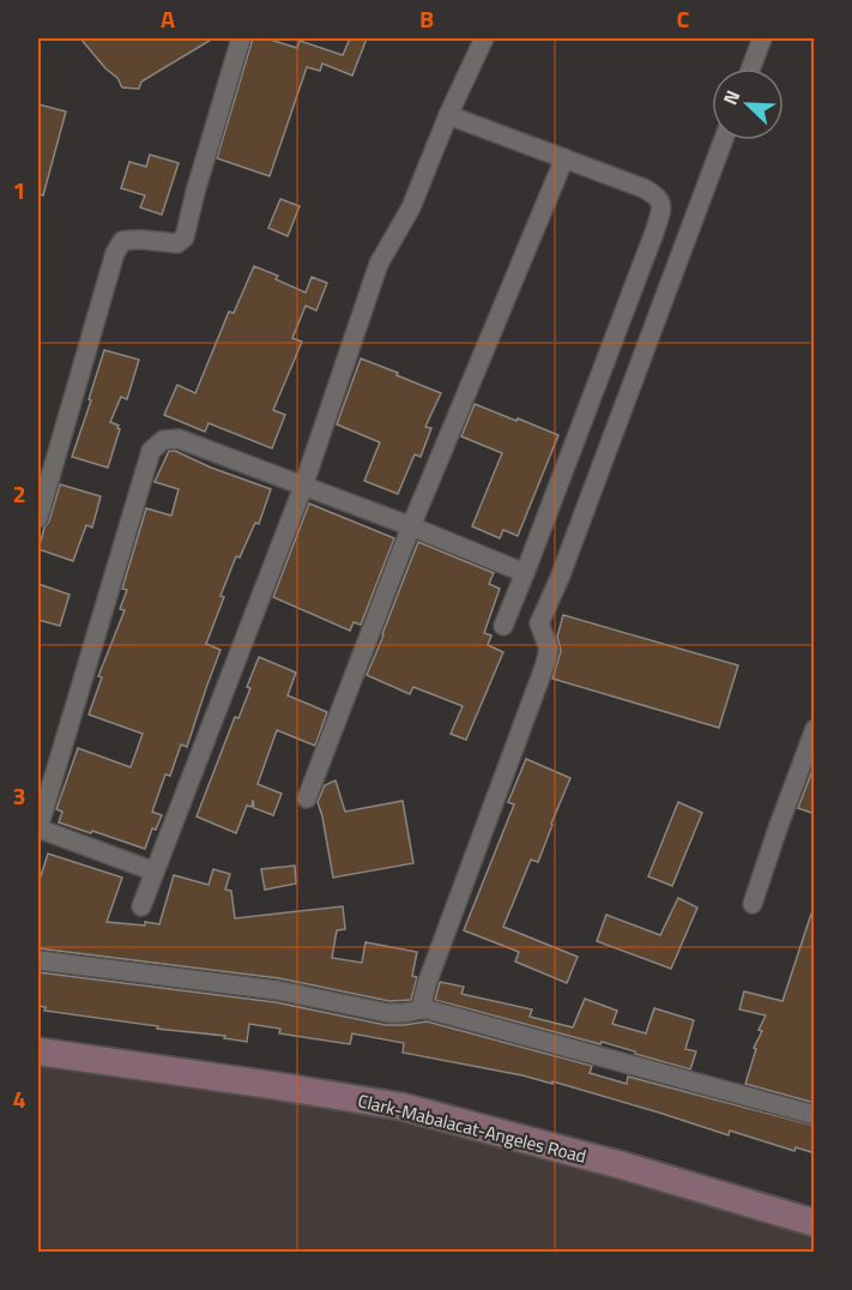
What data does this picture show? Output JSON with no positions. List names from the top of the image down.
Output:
{
  "streets": {
    "main road": ["Clark-Mabalacat-Angeles Road"]
  },
  "north": "top left",
  "grid": {
    "columns": ["A", "B", "C"],
    "rows": [
      "1",
      "2",
      "3",
      "4"
    ]
  }
}
